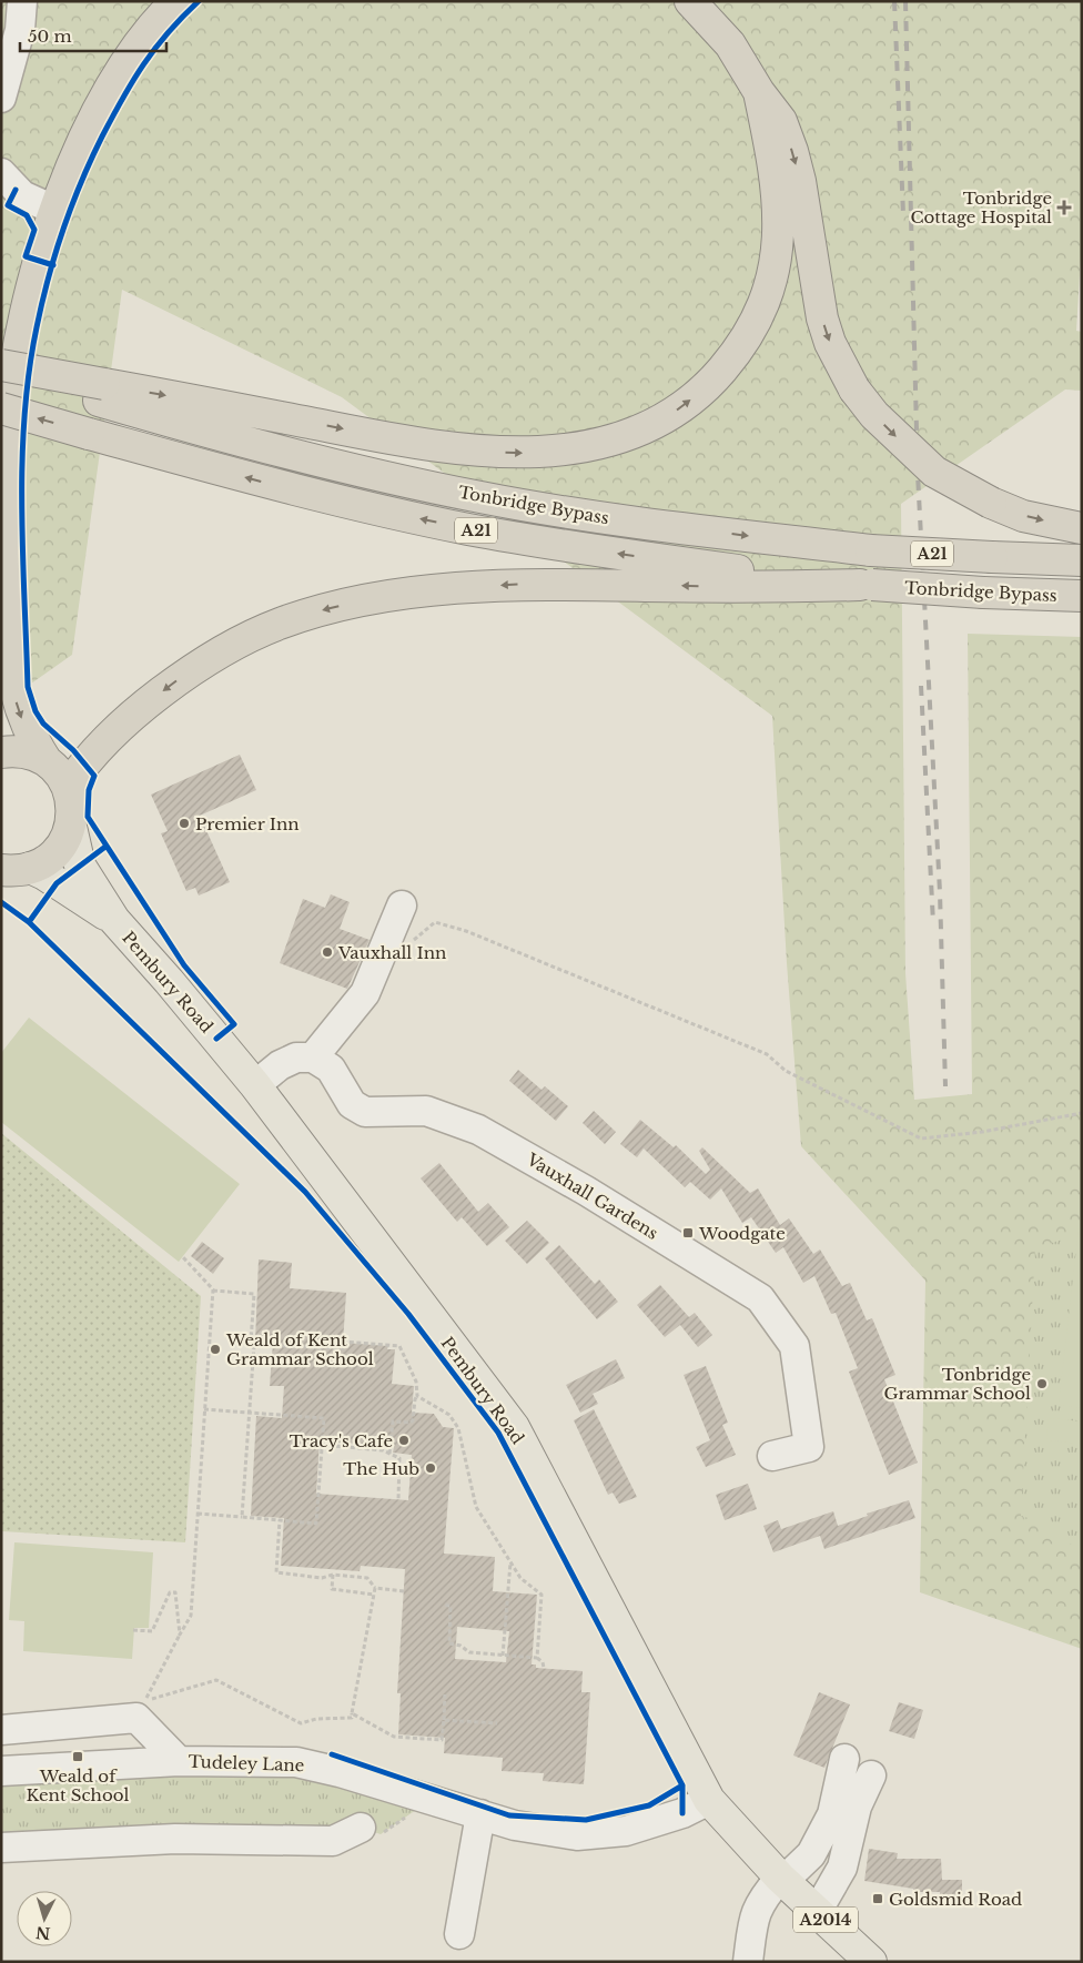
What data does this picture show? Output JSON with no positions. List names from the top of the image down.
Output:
{
  "streets": {
    "highway": ["Tonbridge Bypass", "A21"],
    "main road": ["Pembury Road", "A2014"],
    "street": ["Vauxhall Gardens", "Tudeley Lane"]
  },
  "crossings": [
    ["Pembury Road", "Tudeley Lane"]
  ],
  "places": {
    "health": ["Tonbridge Cottage Hospital"],
    "other": [
      "Premier Inn",
      "Vauxhall Inn",
      "Weald of Kent Grammar School",
      "Tonbridge Grammar School",
      "Tracy's Cafe",
      "The Hub"
    ],
    "transit": ["Woodgate", "Weald of Kent School", "Goldsmid Road"]
  },
  "scale_bar": "50 m",
  "north": "bottom"
}
